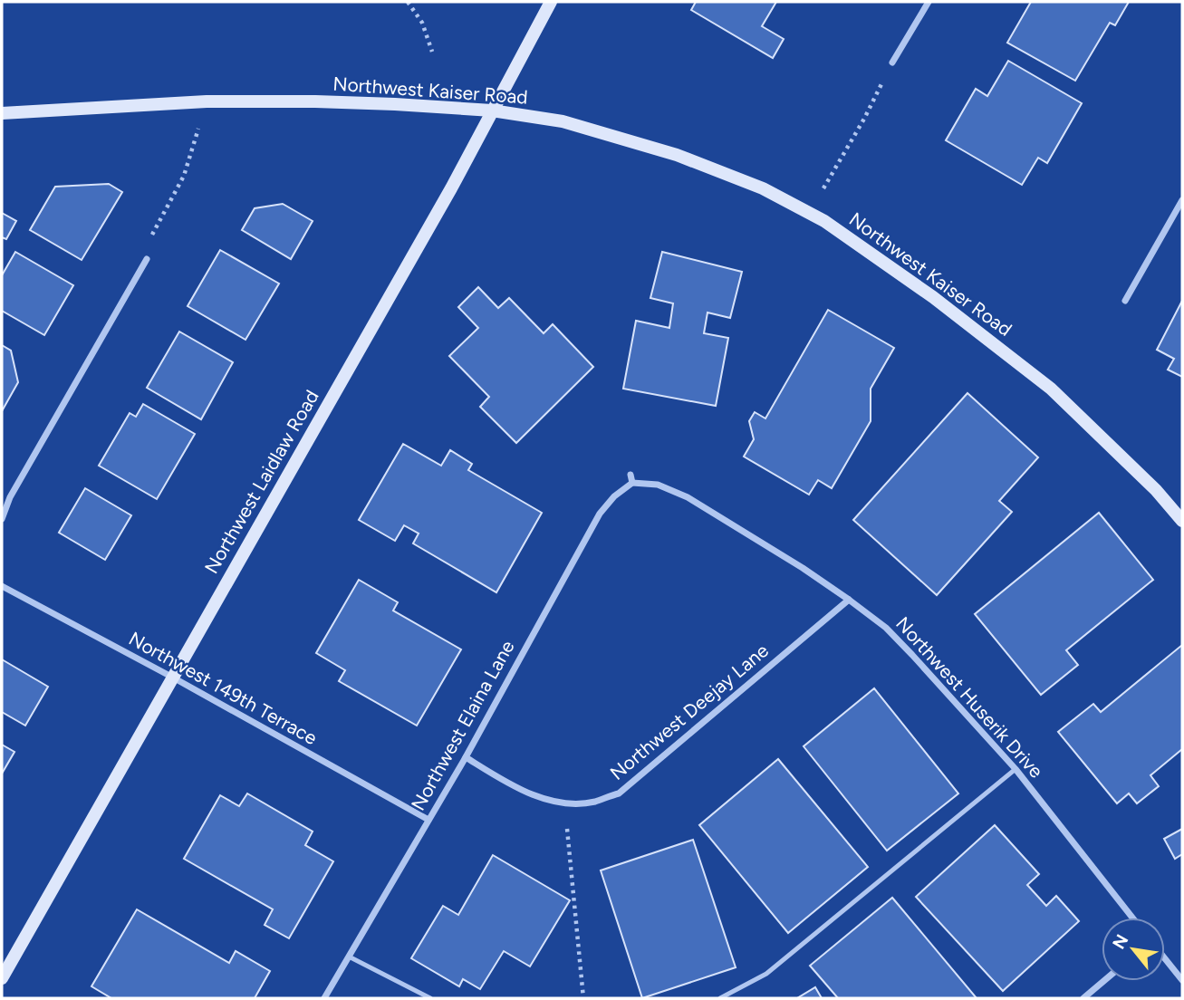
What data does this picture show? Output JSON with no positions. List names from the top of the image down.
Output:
{
  "streets": {
    "main road": ["Northwest Kaiser Road", "Northwest Laidlaw Road"],
    "street": [
      "Northwest 149th Terrace",
      "Northwest Huserik Drive",
      "Northwest Deejay Lane",
      "Northwest Elaina Lane"
    ]
  },
  "crossings": [
    ["Northwest Kaiser Road", "Northwest Laidlaw Road"],
    ["Northwest Laidlaw Road", "Northwest 149th Terrace"],
    ["Northwest 149th Terrace", "Northwest Elaina Lane"],
    ["Northwest Huserik Drive", "Northwest Deejay Lane"],
    ["Northwest Huserik Drive", "Northwest Elaina Lane"],
    ["Northwest Deejay Lane", "Northwest Elaina Lane"]
  ],
  "north": "top left"
}
